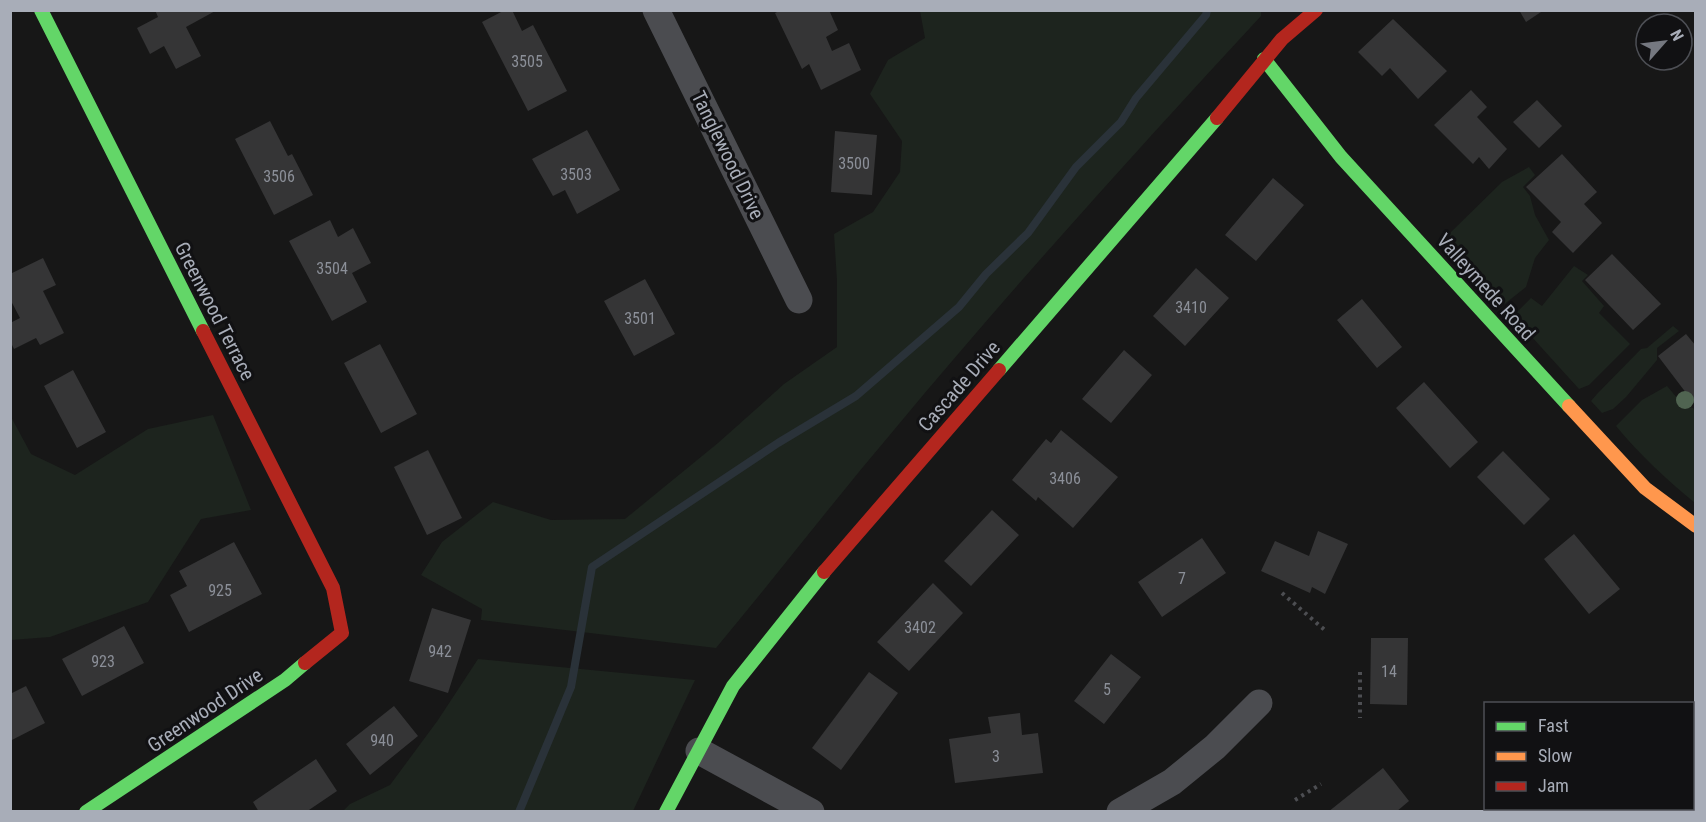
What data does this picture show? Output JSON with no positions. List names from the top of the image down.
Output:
{
  "streets": {
    "street": [
      "Tanglewood Drive",
      "Valleymede Road",
      "Greenwood Terrace",
      "Cascade Drive",
      "Greenwood Drive"
    ]
  },
  "crossings": [
    ["Valleymede Road", "Cascade Drive"],
    ["Greenwood Terrace", "Greenwood Drive"]
  ],
  "house_numbers": [
    "3505",
    "3500",
    "3503",
    "3506",
    "3504",
    "3410",
    "3501",
    "3406",
    "7",
    "925",
    "3402",
    "942",
    "923",
    "14",
    "5",
    "940",
    "3"
  ],
  "legend": ["Fast", "Slow", "Jam"],
  "north": "top right"
}
